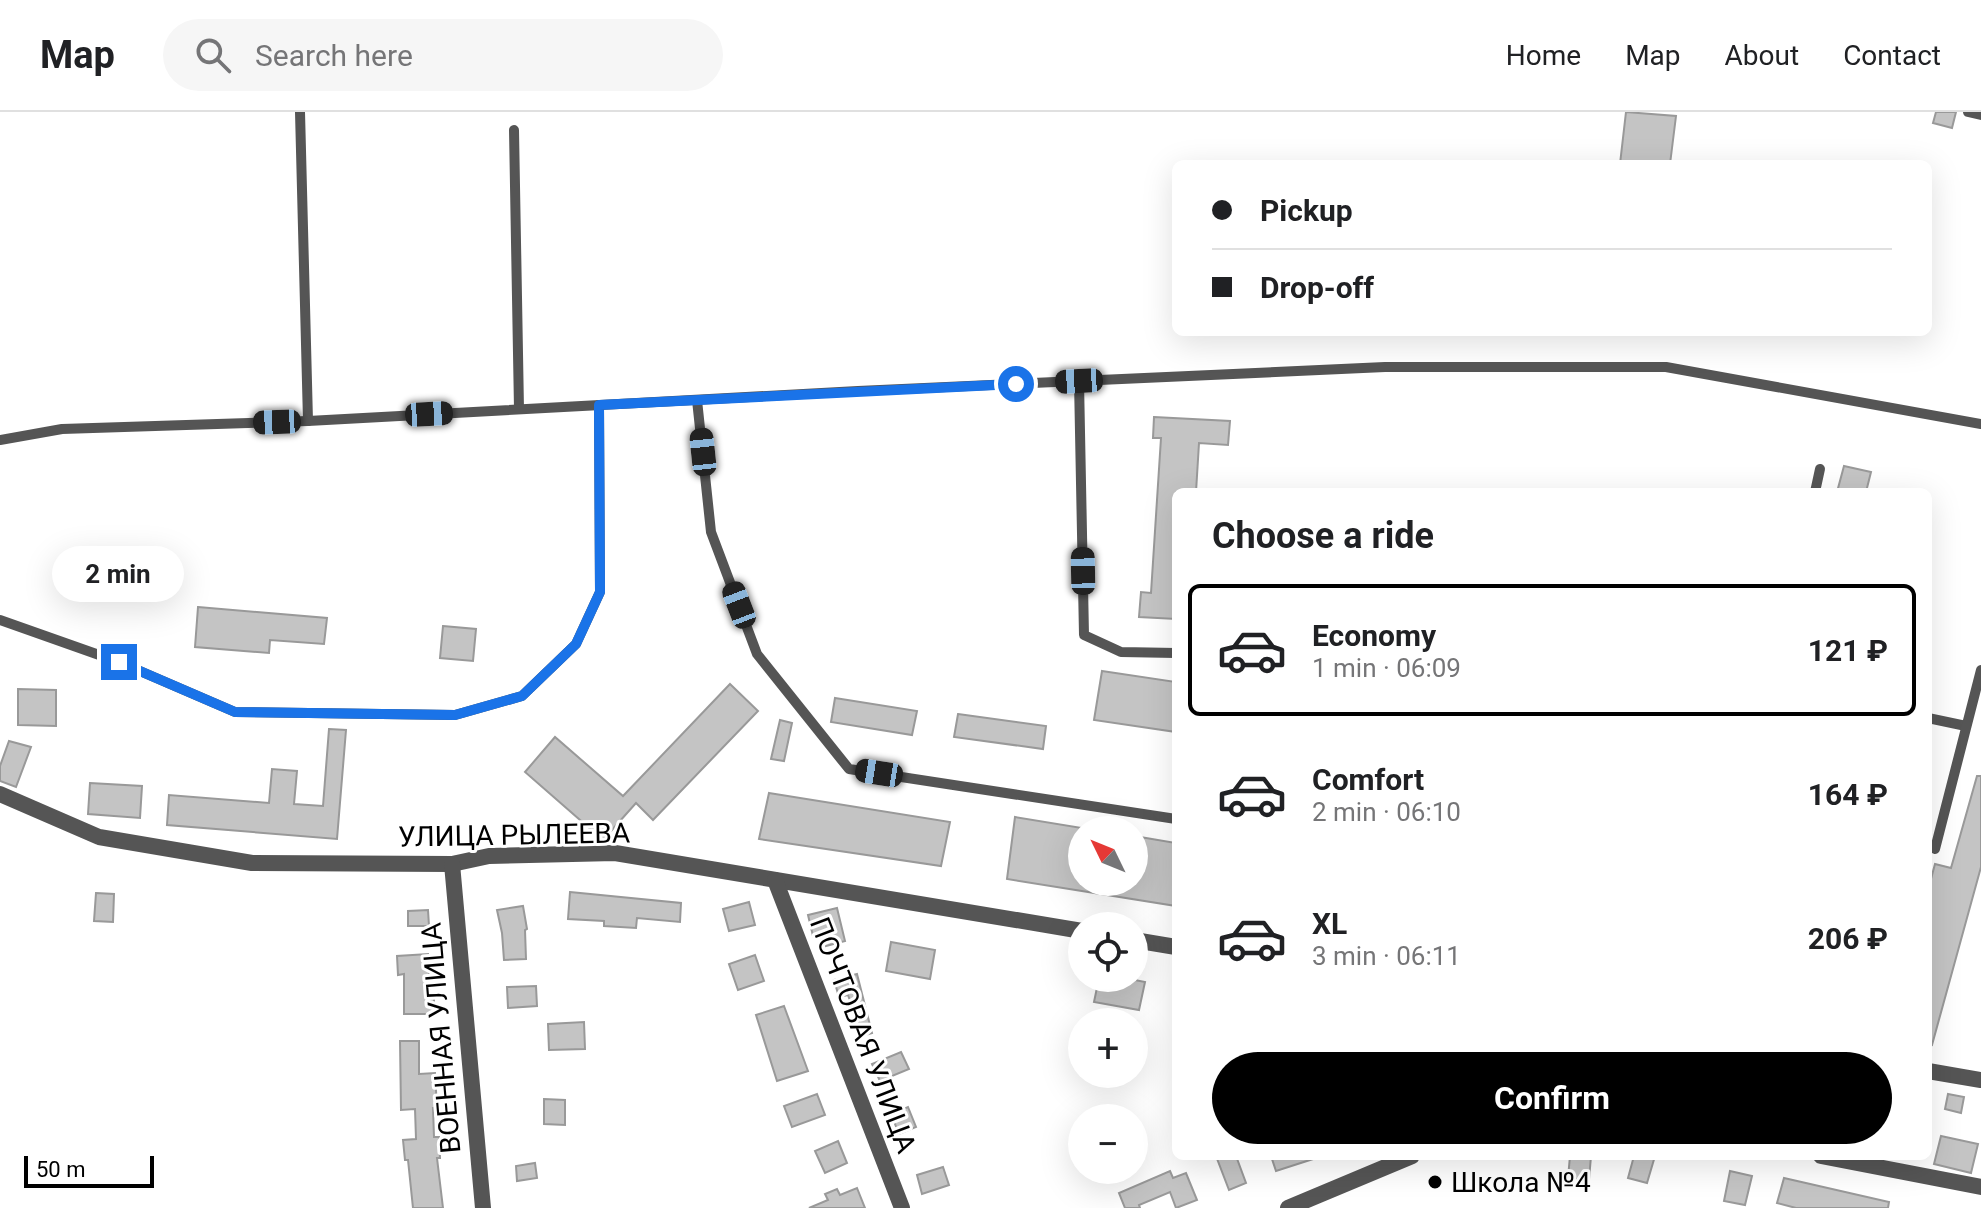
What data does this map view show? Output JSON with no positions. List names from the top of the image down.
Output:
{
  "streets": {
    "street": ["УЛИЦА РЫЛЕЕВА", "ПОЧТОВАЯ УЛИЦА", "ВОЕННАЯ УЛИЦА"]
  },
  "crossings": [
    ["УЛИЦА РЫЛЕЕВА", "ПОЧТОВАЯ УЛИЦА"],
    ["УЛИЦА РЫЛЕЕВА", "ВОЕННАЯ УЛИЦА"]
  ],
  "places": ["Школа №4"],
  "scale_bar": "50 m",
  "north": "top left",
  "page": {
    "header": "Map",
    "search": "Search here",
    "nav": [
      "Home",
      "Map",
      "About",
      "Contact"
    ],
    "banner": ["Pickup", "Drop-off"],
    "heading": "Choose a ride",
    "bubble": "2 min",
    "list": [
      {
        "name": "Economy",
        "note": "1 min · 06:09",
        "value": "121 ₽"
      },
      {
        "name": "Comfort",
        "note": "2 min · 06:10",
        "value": "164 ₽"
      },
      {
        "name": "XL",
        "note": "3 min · 06:11",
        "value": "206 ₽"
      }
    ],
    "map_buttons": ["+", "−"],
    "buttons": "Confirm",
    "scale": "50 m"
  }
}
